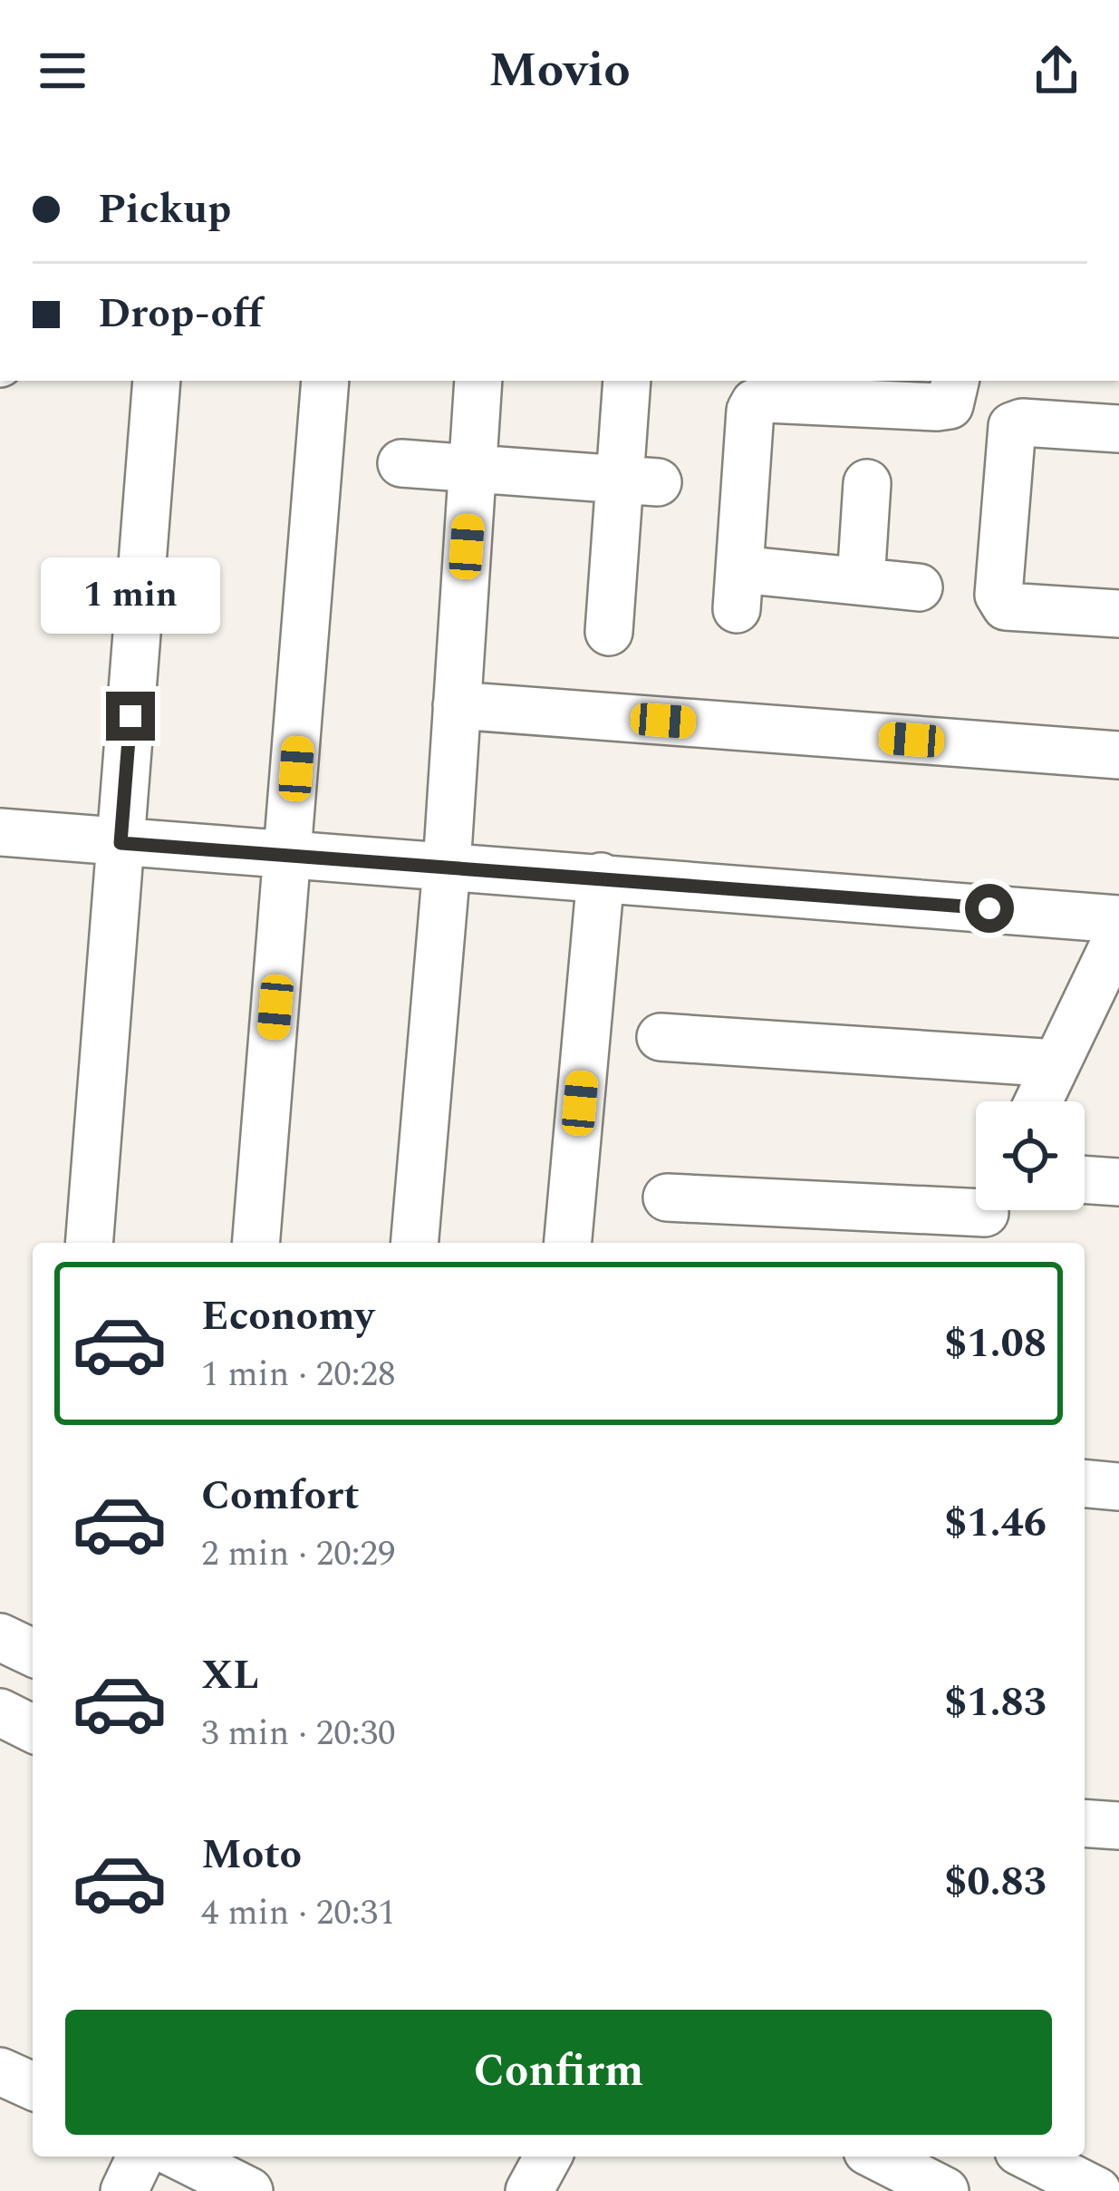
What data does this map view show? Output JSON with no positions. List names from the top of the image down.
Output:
{
  "page": {
    "header": "Movio",
    "banner": ["Pickup", "Drop-off"],
    "bubble": "1 min",
    "list": [
      {
        "name": "Economy",
        "note": "1 min · 20:28",
        "value": "$1.08"
      },
      {
        "name": "Comfort",
        "note": "2 min · 20:29",
        "value": "$1.46"
      },
      {
        "name": "XL",
        "note": "3 min · 20:30",
        "value": "$1.83"
      },
      {
        "name": "Moto",
        "note": "4 min · 20:31",
        "value": "$0.83"
      }
    ],
    "buttons": "Confirm"
  }
}
